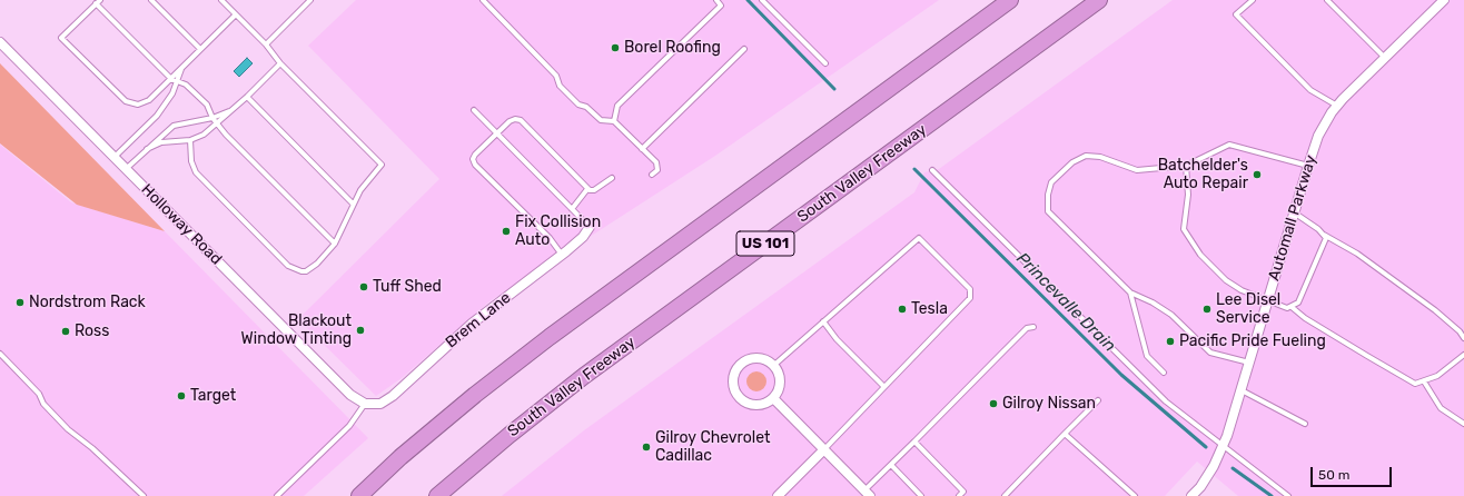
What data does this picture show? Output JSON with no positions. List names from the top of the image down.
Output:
{
  "streets": {
    "highway": ["South Valley Freeway", "US 101"],
    "street": ["Automall Parkway", "Holloway Road", "Brem Lane"]
  },
  "crossings": [
    ["Holloway Road", "Brem Lane"]
  ],
  "water": ["Princevalle Drain"],
  "places": [
    "Borel Roofing",
    "Batchelder's Auto Repair",
    "Fix Collision Auto",
    "Tuff Shed",
    "Nordstrom Rack",
    "Tesla",
    "Lee Disel Service",
    "Blackout Window Tinting",
    "Ross",
    "Pacific Pride Fueling",
    "Target",
    "Gilroy Nissan",
    "Gilroy Chevrolet Cadillac"
  ],
  "scale_bar": "50 m"
}
